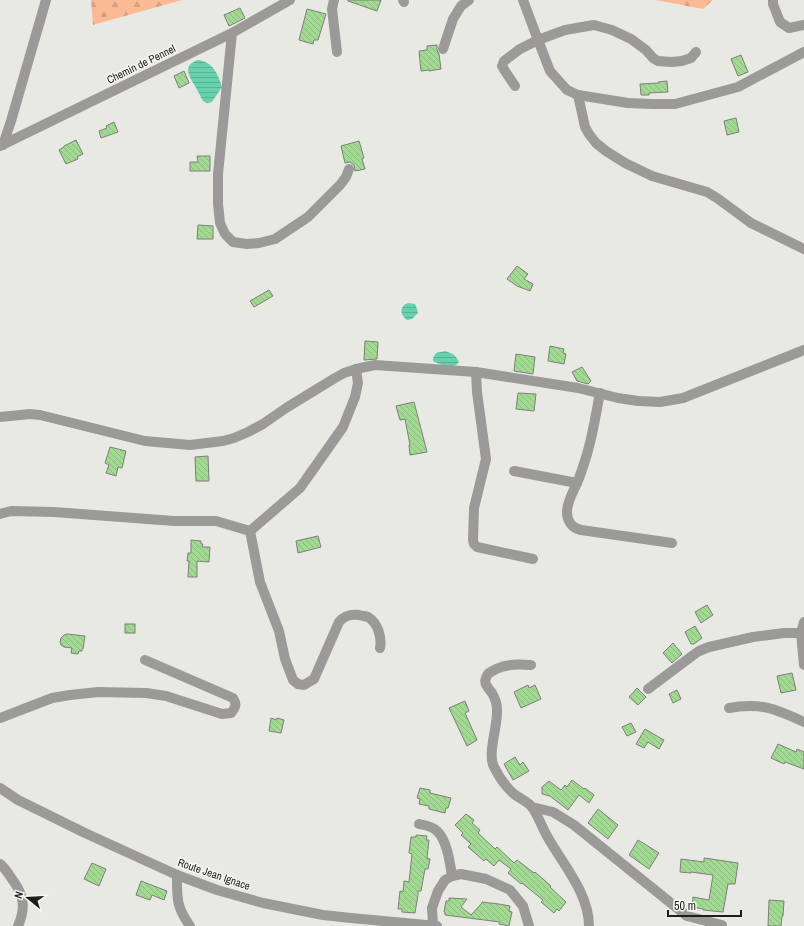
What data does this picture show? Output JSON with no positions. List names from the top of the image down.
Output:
{
  "streets": {
    "street": ["Chemin de Pennel", "Route Jean Ignace"]
  },
  "scale_bar": "50 m",
  "north": "left"
}
